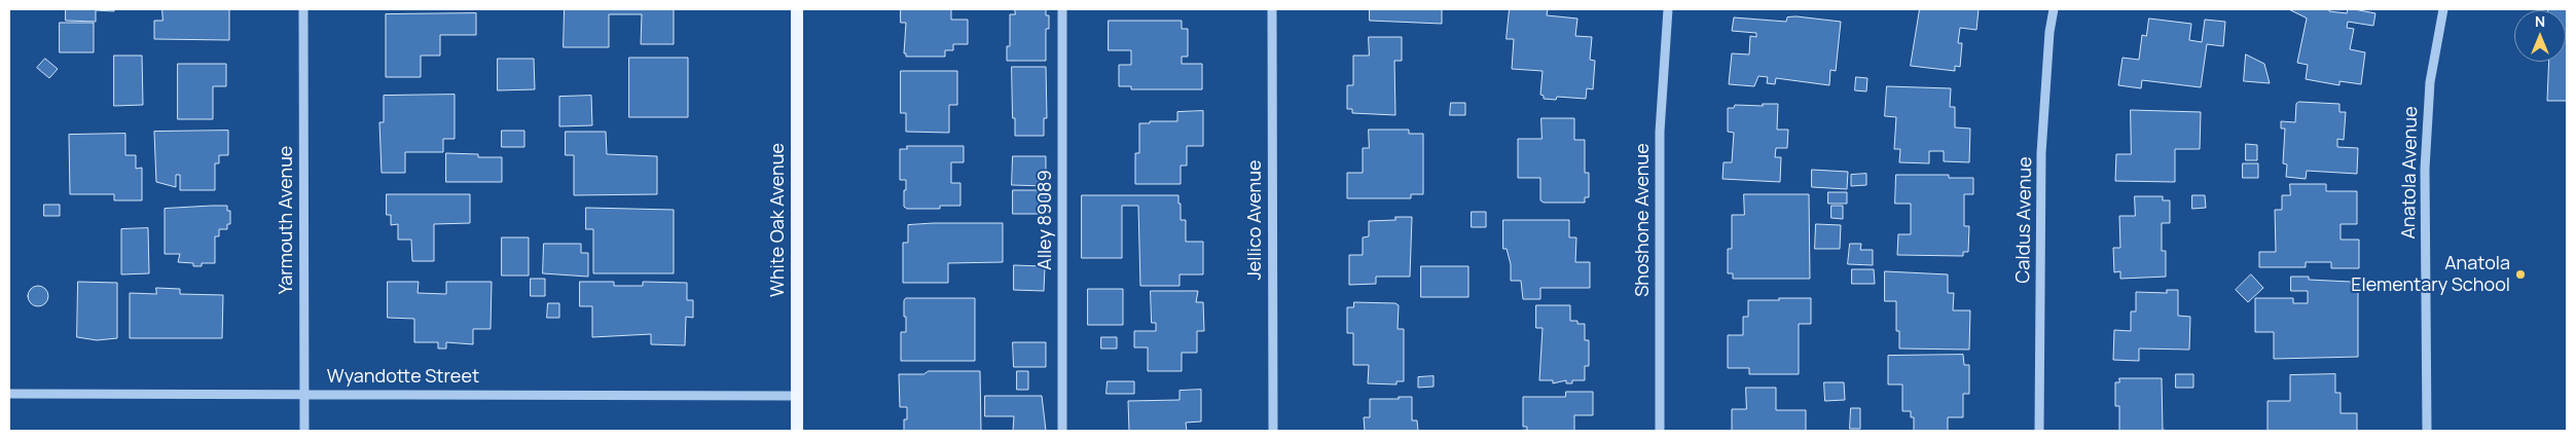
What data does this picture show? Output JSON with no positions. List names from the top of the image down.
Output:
{
  "streets": {
    "main road": ["White Oak Avenue"],
    "street": [
      "Anatola Avenue",
      "Yarmouth Avenue",
      "Alley 89089",
      "Jellico Avenue",
      "Shoshone Avenue",
      "Caldus Avenue",
      "Wyandotte Street"
    ]
  },
  "crossings": [
    ["Yarmouth Avenue", "Wyandotte Street"],
    ["White Oak Avenue", "Wyandotte Street"]
  ],
  "places": ["Anatola Elementary School"],
  "north": "top"
}
